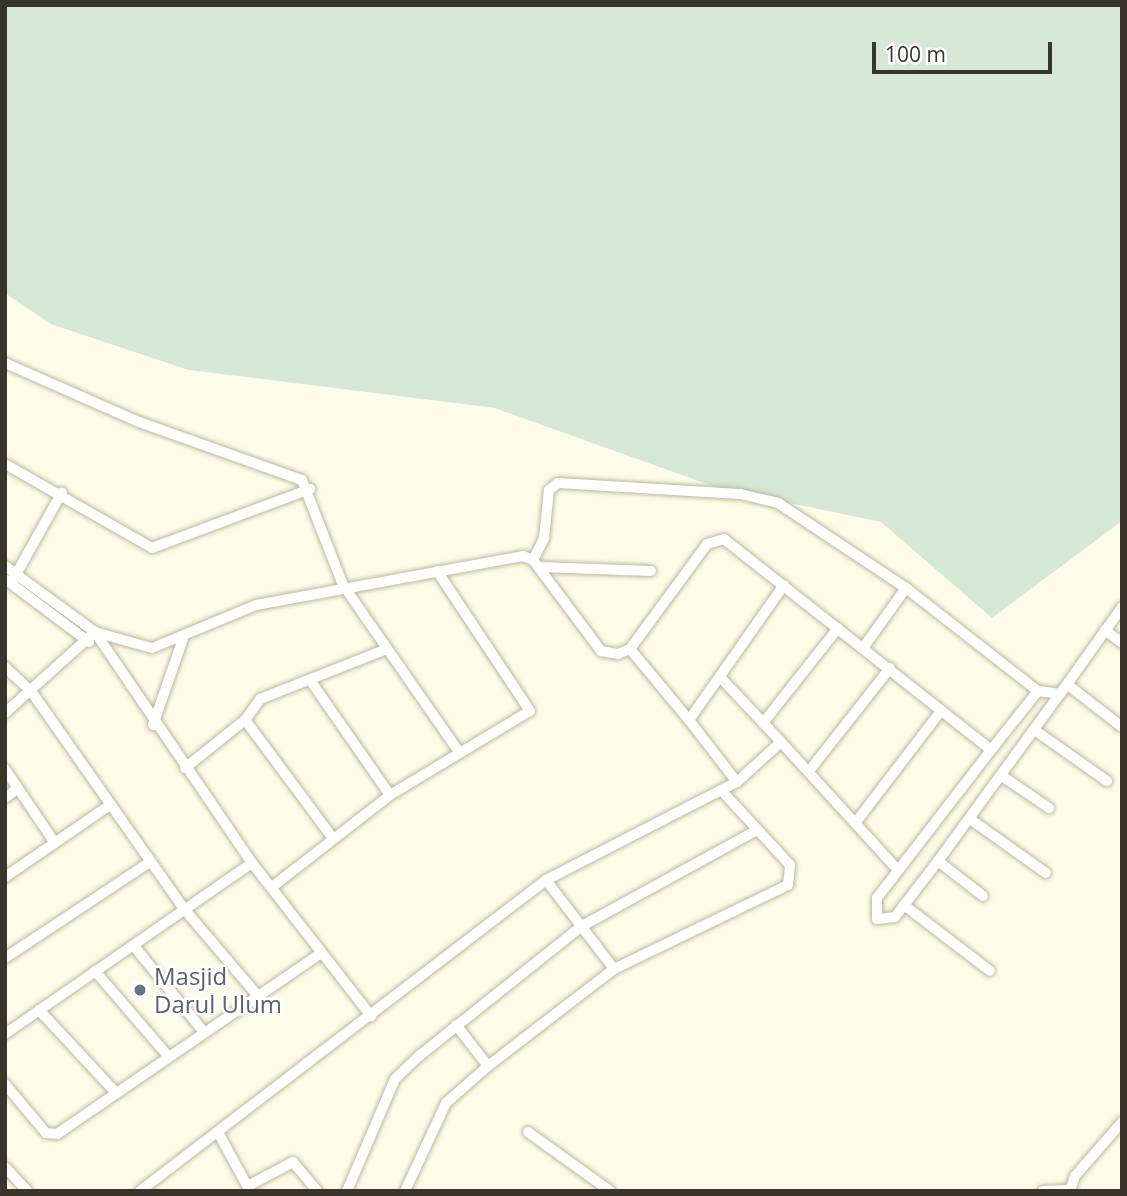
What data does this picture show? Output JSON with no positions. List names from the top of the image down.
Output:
{
  "places": ["Masjid Darul Ulum"],
  "scale_bar": "100 m"
}
